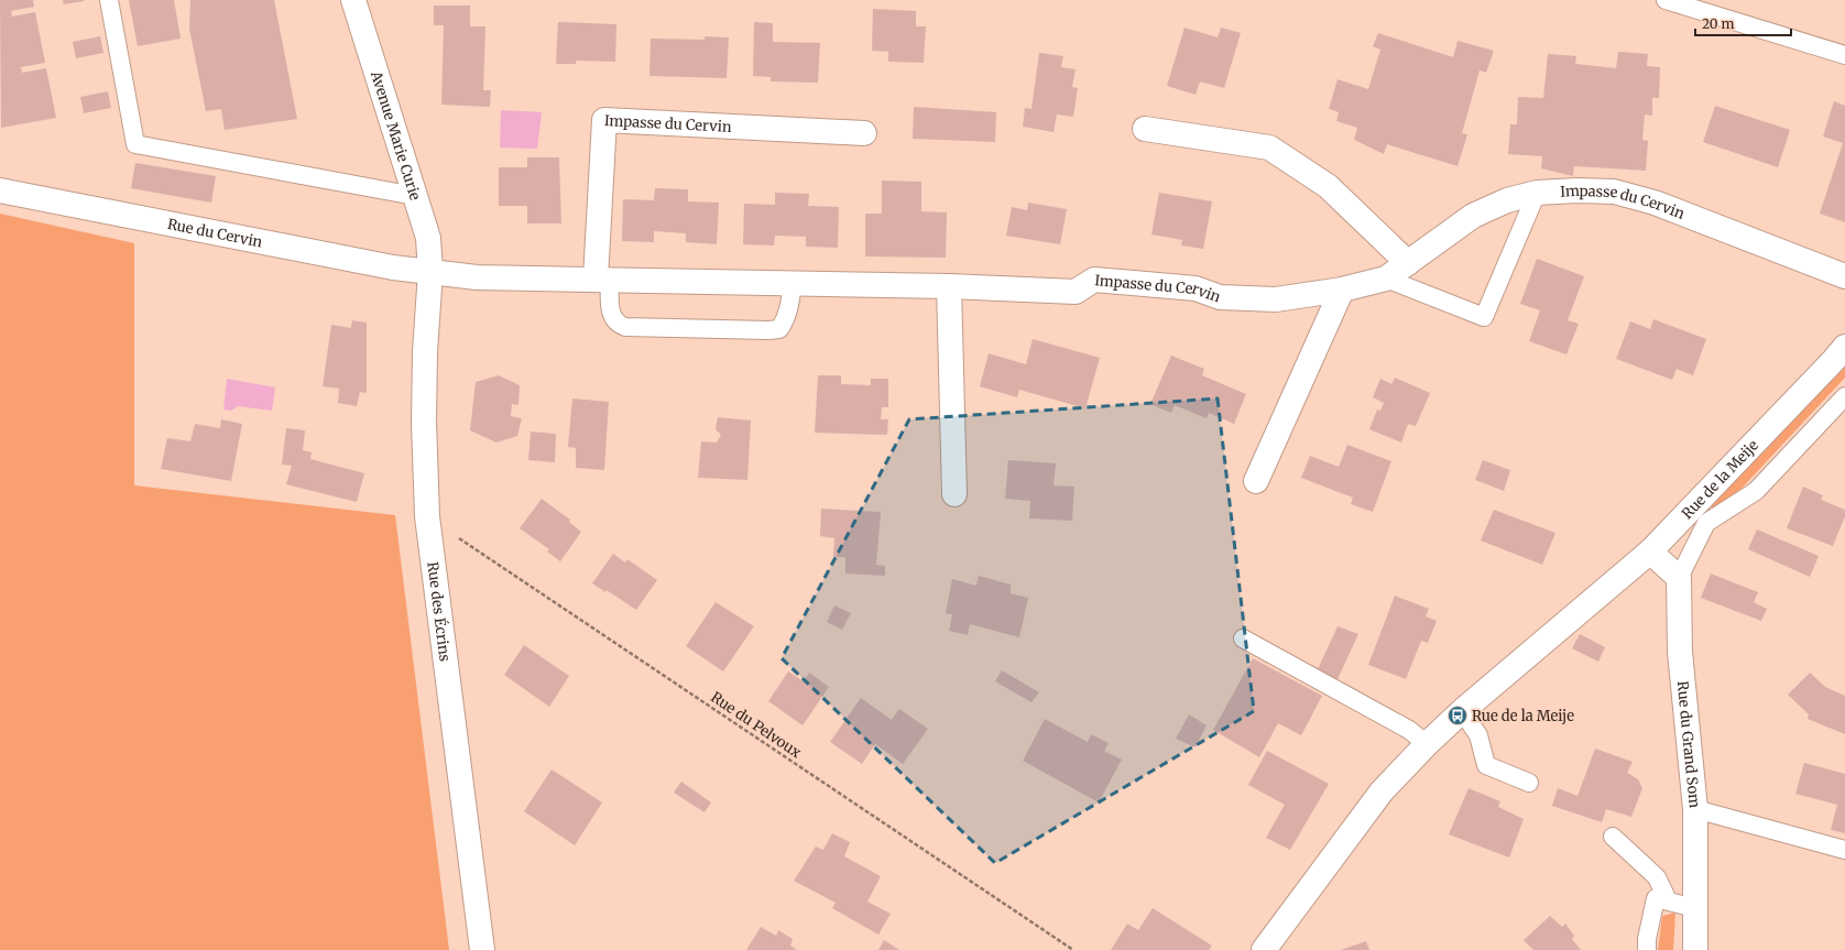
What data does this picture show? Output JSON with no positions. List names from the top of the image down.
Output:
{
  "streets": {
    "street": [
      "Impasse du Cervin",
      "Avenue Marie Curie",
      "Rue du Cervin",
      "Rue de la Meije",
      "Rue des Écrins",
      "Rue du Grand Som"
    ],
    "path": ["Rue du Pelvoux"]
  },
  "crossings": [
    ["Impasse du Cervin", "Avenue Marie Curie"],
    ["Impasse du Cervin", "Rue du Cervin"],
    ["Impasse du Cervin", "Rue des Écrins"],
    ["Avenue Marie Curie", "Rue du Cervin"],
    ["Avenue Marie Curie", "Rue des Écrins"],
    ["Rue du Cervin", "Rue des Écrins"],
    ["Rue des Écrins", "Rue du Pelvoux"]
  ],
  "places": {
    "bus stop": ["Rue de la Meije"]
  },
  "scale_bar": "20 m"
}
